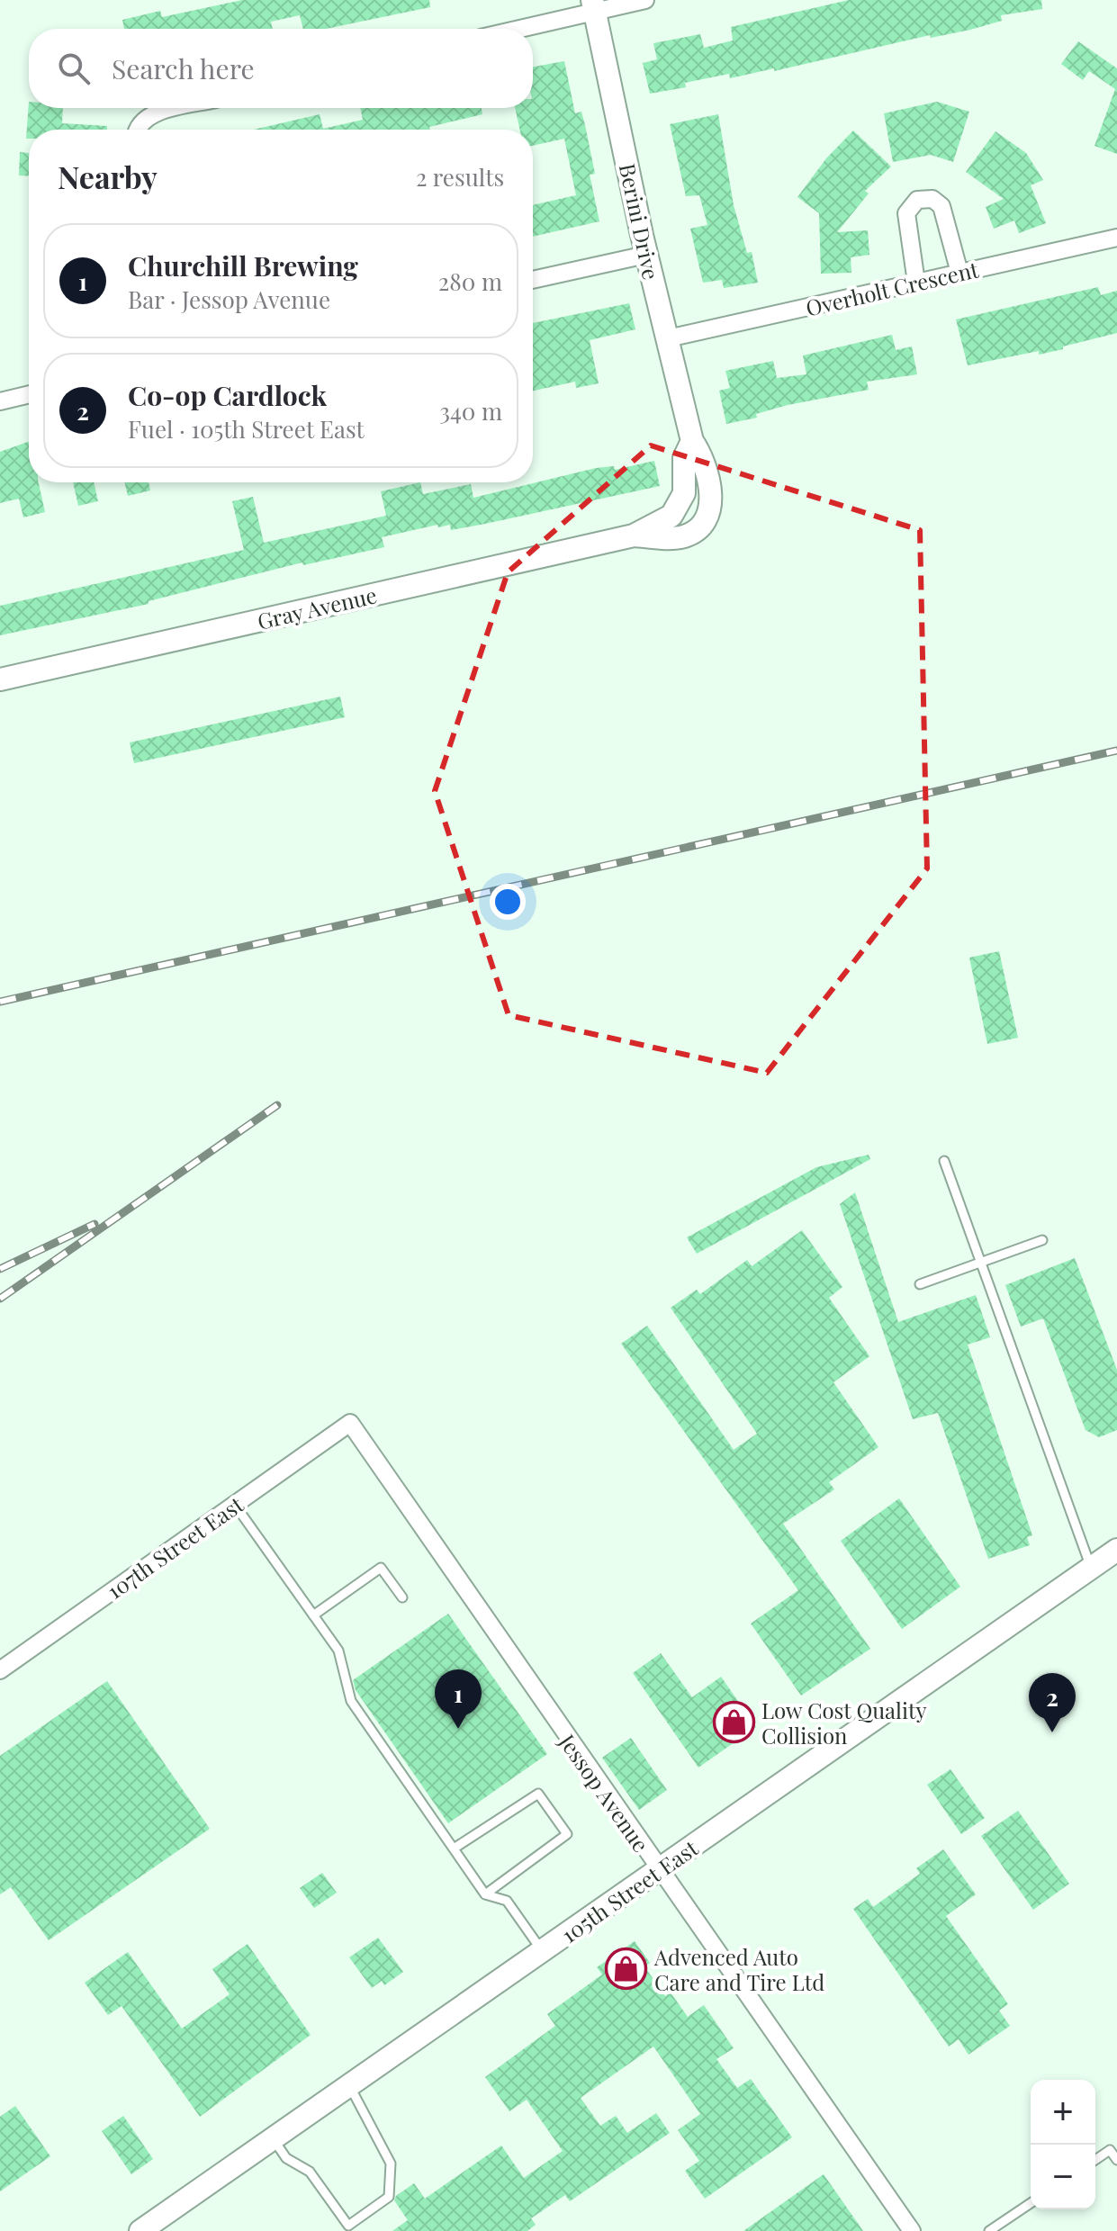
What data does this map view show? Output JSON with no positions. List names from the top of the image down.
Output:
{
  "streets": {
    "street": [
      "Berini Drive",
      "Overholt Crescent",
      "Gray Avenue",
      "107th Street East",
      "Jessop Avenue",
      "105th Street East"
    ]
  },
  "crossings": [
    ["Berini Drive", "Overholt Crescent"],
    ["Berini Drive", "Gray Avenue"],
    ["107th Street East", "Jessop Avenue"],
    ["Jessop Avenue", "105th Street East"]
  ],
  "places": {
    "shop": ["Low Cost Quality Collision", "Advenced Auto Care and Tire Ltd"]
  },
  "page": {
    "search": "Search here",
    "heading": ["Nearby", "2 results"],
    "list": [
      {
        "mark": "1",
        "name": "Churchill Brewing",
        "note": "Bar · Jessop Avenue",
        "value": "280 m"
      },
      {
        "mark": "2",
        "name": "Co-op Cardlock",
        "note": "Fuel · 105th Street East",
        "value": "340 m"
      }
    ],
    "pins": ["1", "2"],
    "map_buttons": ["+", "−"]
  }
}
